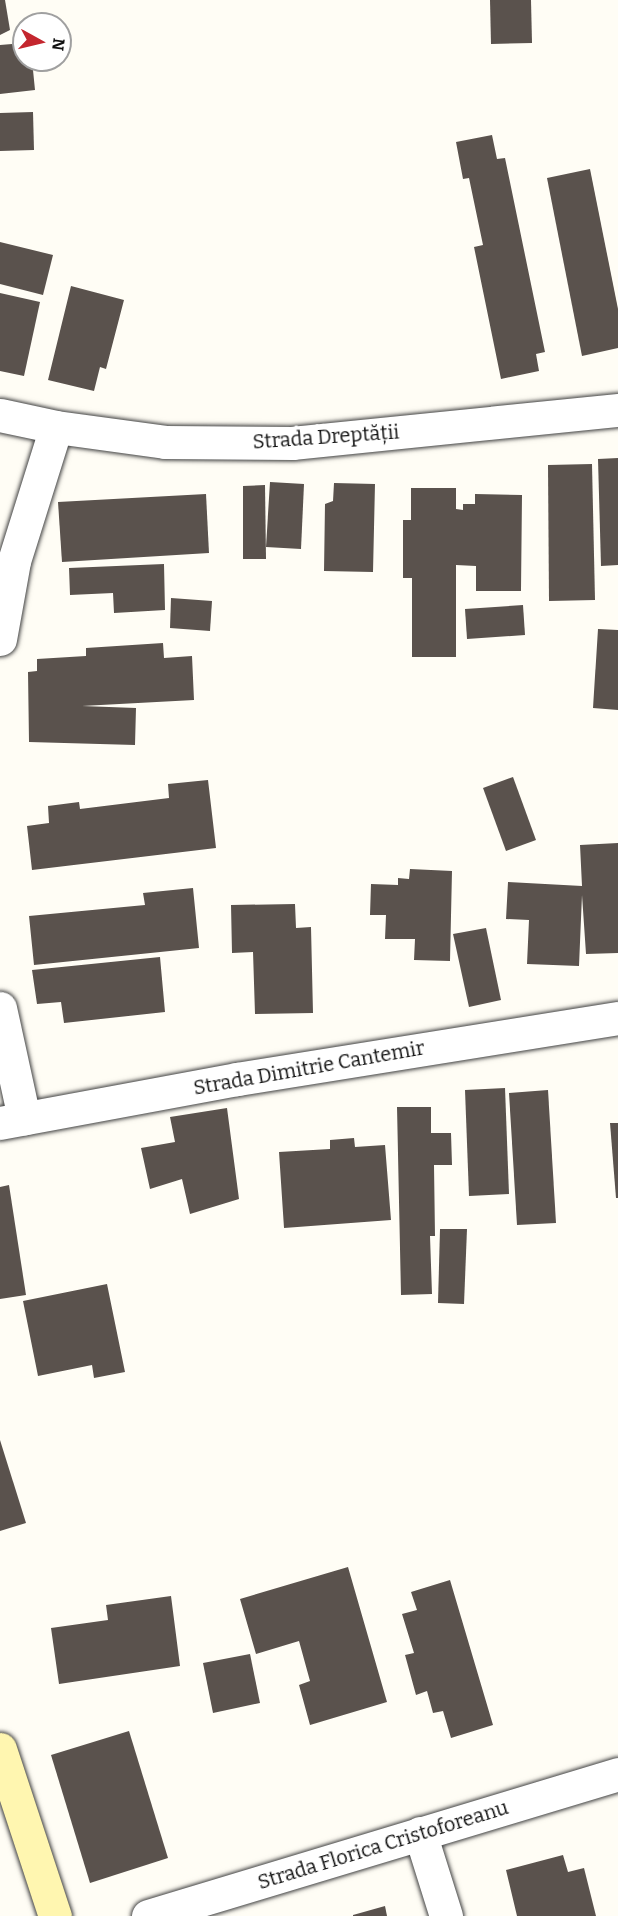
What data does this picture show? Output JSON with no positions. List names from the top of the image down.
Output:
{
  "streets": {
    "street": ["Strada Dreptății", "Strada Dimitrie Cantemir", "Strada Florica Cristoforeanu"]
  },
  "north": "right"
}
